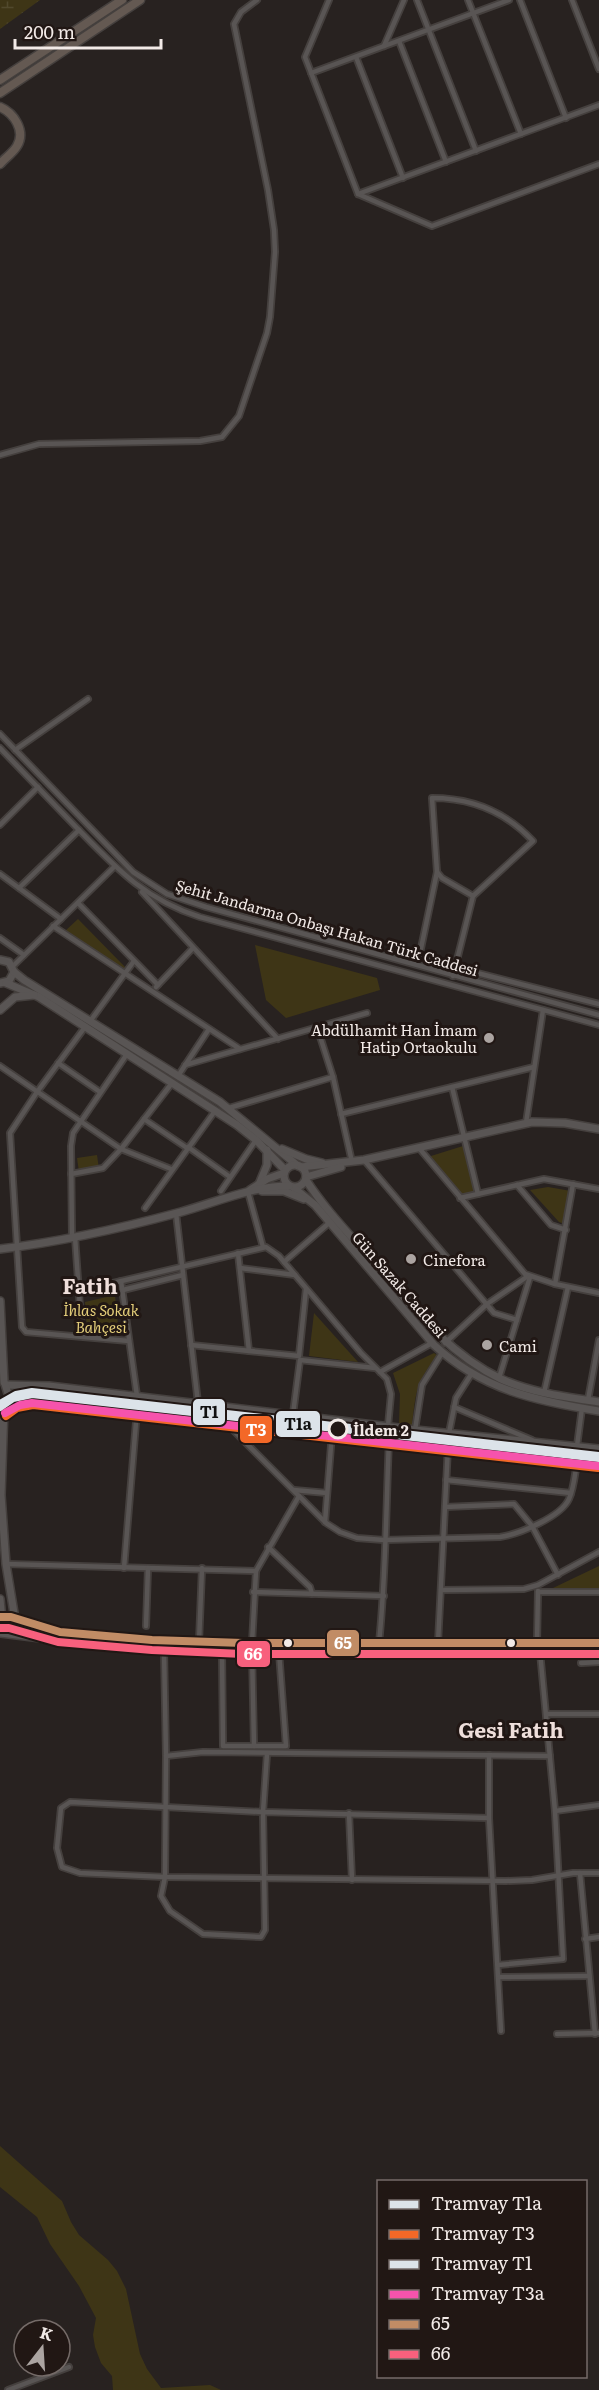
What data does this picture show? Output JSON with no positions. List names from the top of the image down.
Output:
{
  "streets": {
    "street": ["Şehit Jandarma Onbaşı Hakan Türk Caddesi", "Gün Sazak Caddesi"]
  },
  "districts": ["Fatih", "Gesi Fatih"],
  "parks": ["İhlas Sokak Bahçesi"],
  "places": [
    "Abdülhamit Han İmam Hatip Ortaokulu",
    "Cinefora",
    "Cami",
    "İldem 2"
  ],
  "lines": [
    "tram line T1",
    "tram line T1a",
    "tram line T3a",
    "tram line T3",
    "transit line 65",
    "transit line 66"
  ],
  "legend": [
    "Tramvay T1a",
    "Tramvay T3",
    "Tramvay T1",
    "Tramvay T3a",
    "65",
    "66"
  ],
  "scale_bar": "200 m",
  "north": "top"
}
